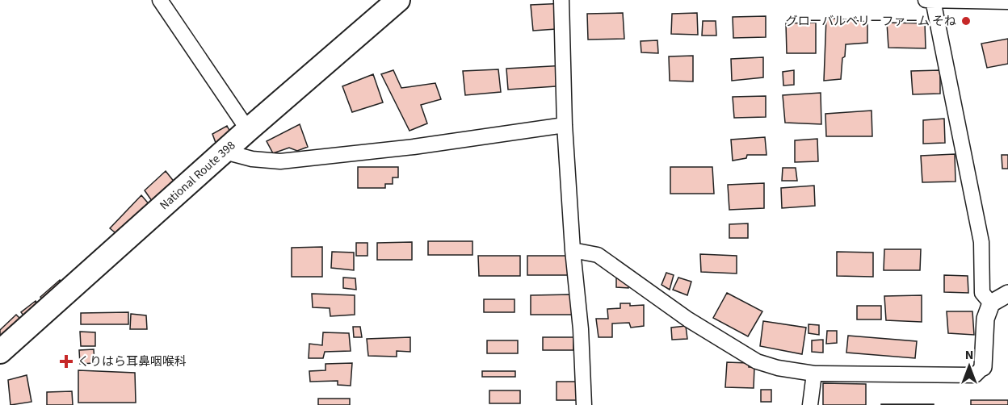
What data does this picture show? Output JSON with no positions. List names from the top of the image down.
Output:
{
  "streets": {
    "highway": ["National Route 398"]
  },
  "places": {
    "other": ["グローバルベリーファーム そね"],
    "health": ["くりはら耳鼻咽喉科"]
  },
  "north": "top"
}
